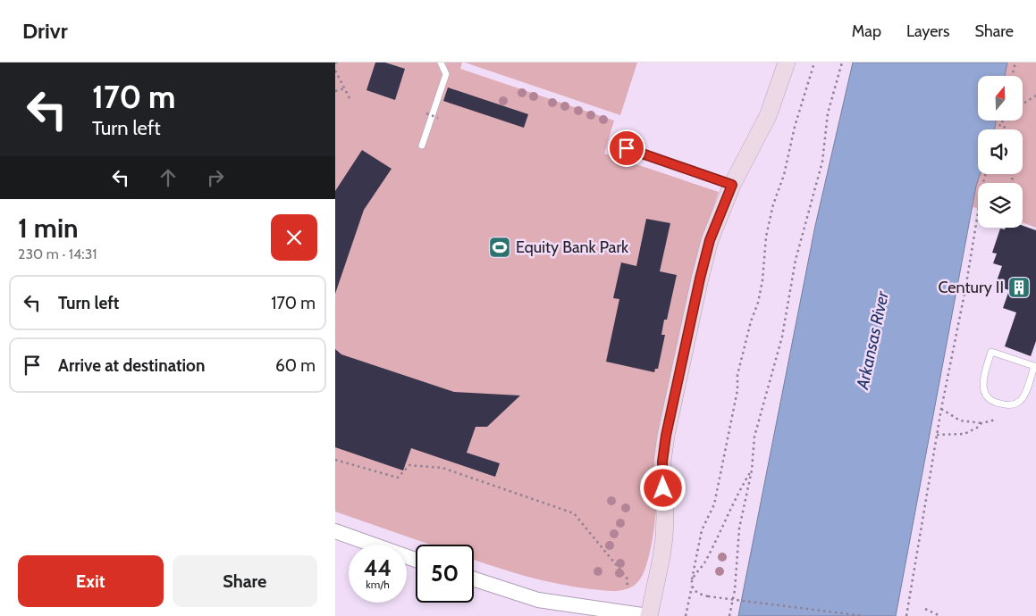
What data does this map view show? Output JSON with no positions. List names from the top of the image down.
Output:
{
  "water": ["Arkansas River"],
  "places": {
    "sports": ["Equity Bank Park"],
    "building": ["Century II"]
  },
  "north": "top",
  "page": {
    "header": "Drivr",
    "nav": ["Map", "Layers", "Share"],
    "turn": ["170 m", "Turn left"],
    "heading": ["1 min", "230 m · 14:31"],
    "list": [
      {
        "name": "Turn left",
        "value": "170 m"
      },
      {
        "name": "Arrive at destination",
        "value": "60 m"
      }
    ],
    "speed": "44 km/h",
    "limit": "50",
    "buttons": ["Exit", "Share"]
  }
}
